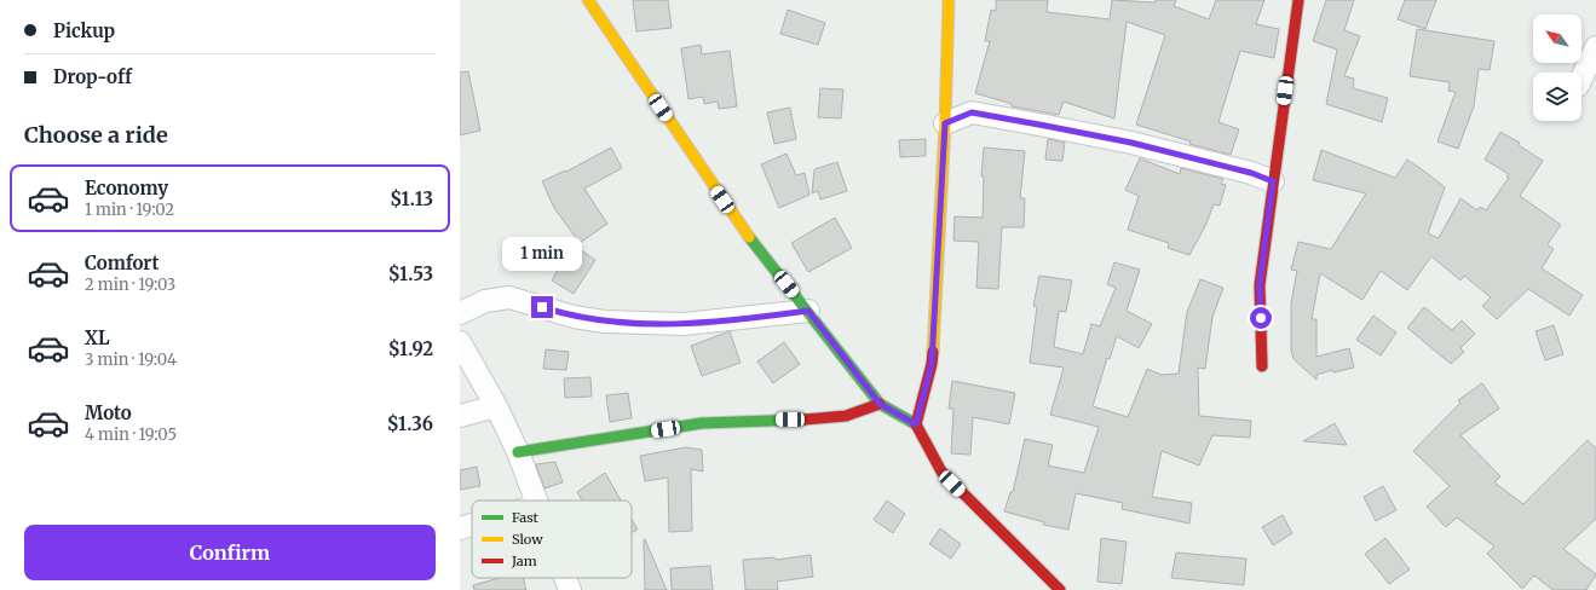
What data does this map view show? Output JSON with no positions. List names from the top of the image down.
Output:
{
  "legend": ["Fast", "Slow", "Jam"],
  "north": "top left",
  "page": {
    "banner": ["Pickup", "Drop-off"],
    "heading": "Choose a ride",
    "list": [
      {
        "name": "Economy",
        "note": "1 min · 19:02",
        "value": "$1.13"
      },
      {
        "name": "Comfort",
        "note": "2 min · 19:03",
        "value": "$1.53"
      },
      {
        "name": "XL",
        "note": "3 min · 19:04",
        "value": "$1.92"
      },
      {
        "name": "Moto",
        "note": "4 min · 19:05",
        "value": "$1.36"
      }
    ],
    "bubble": "1 min",
    "buttons": "Confirm"
  }
}
